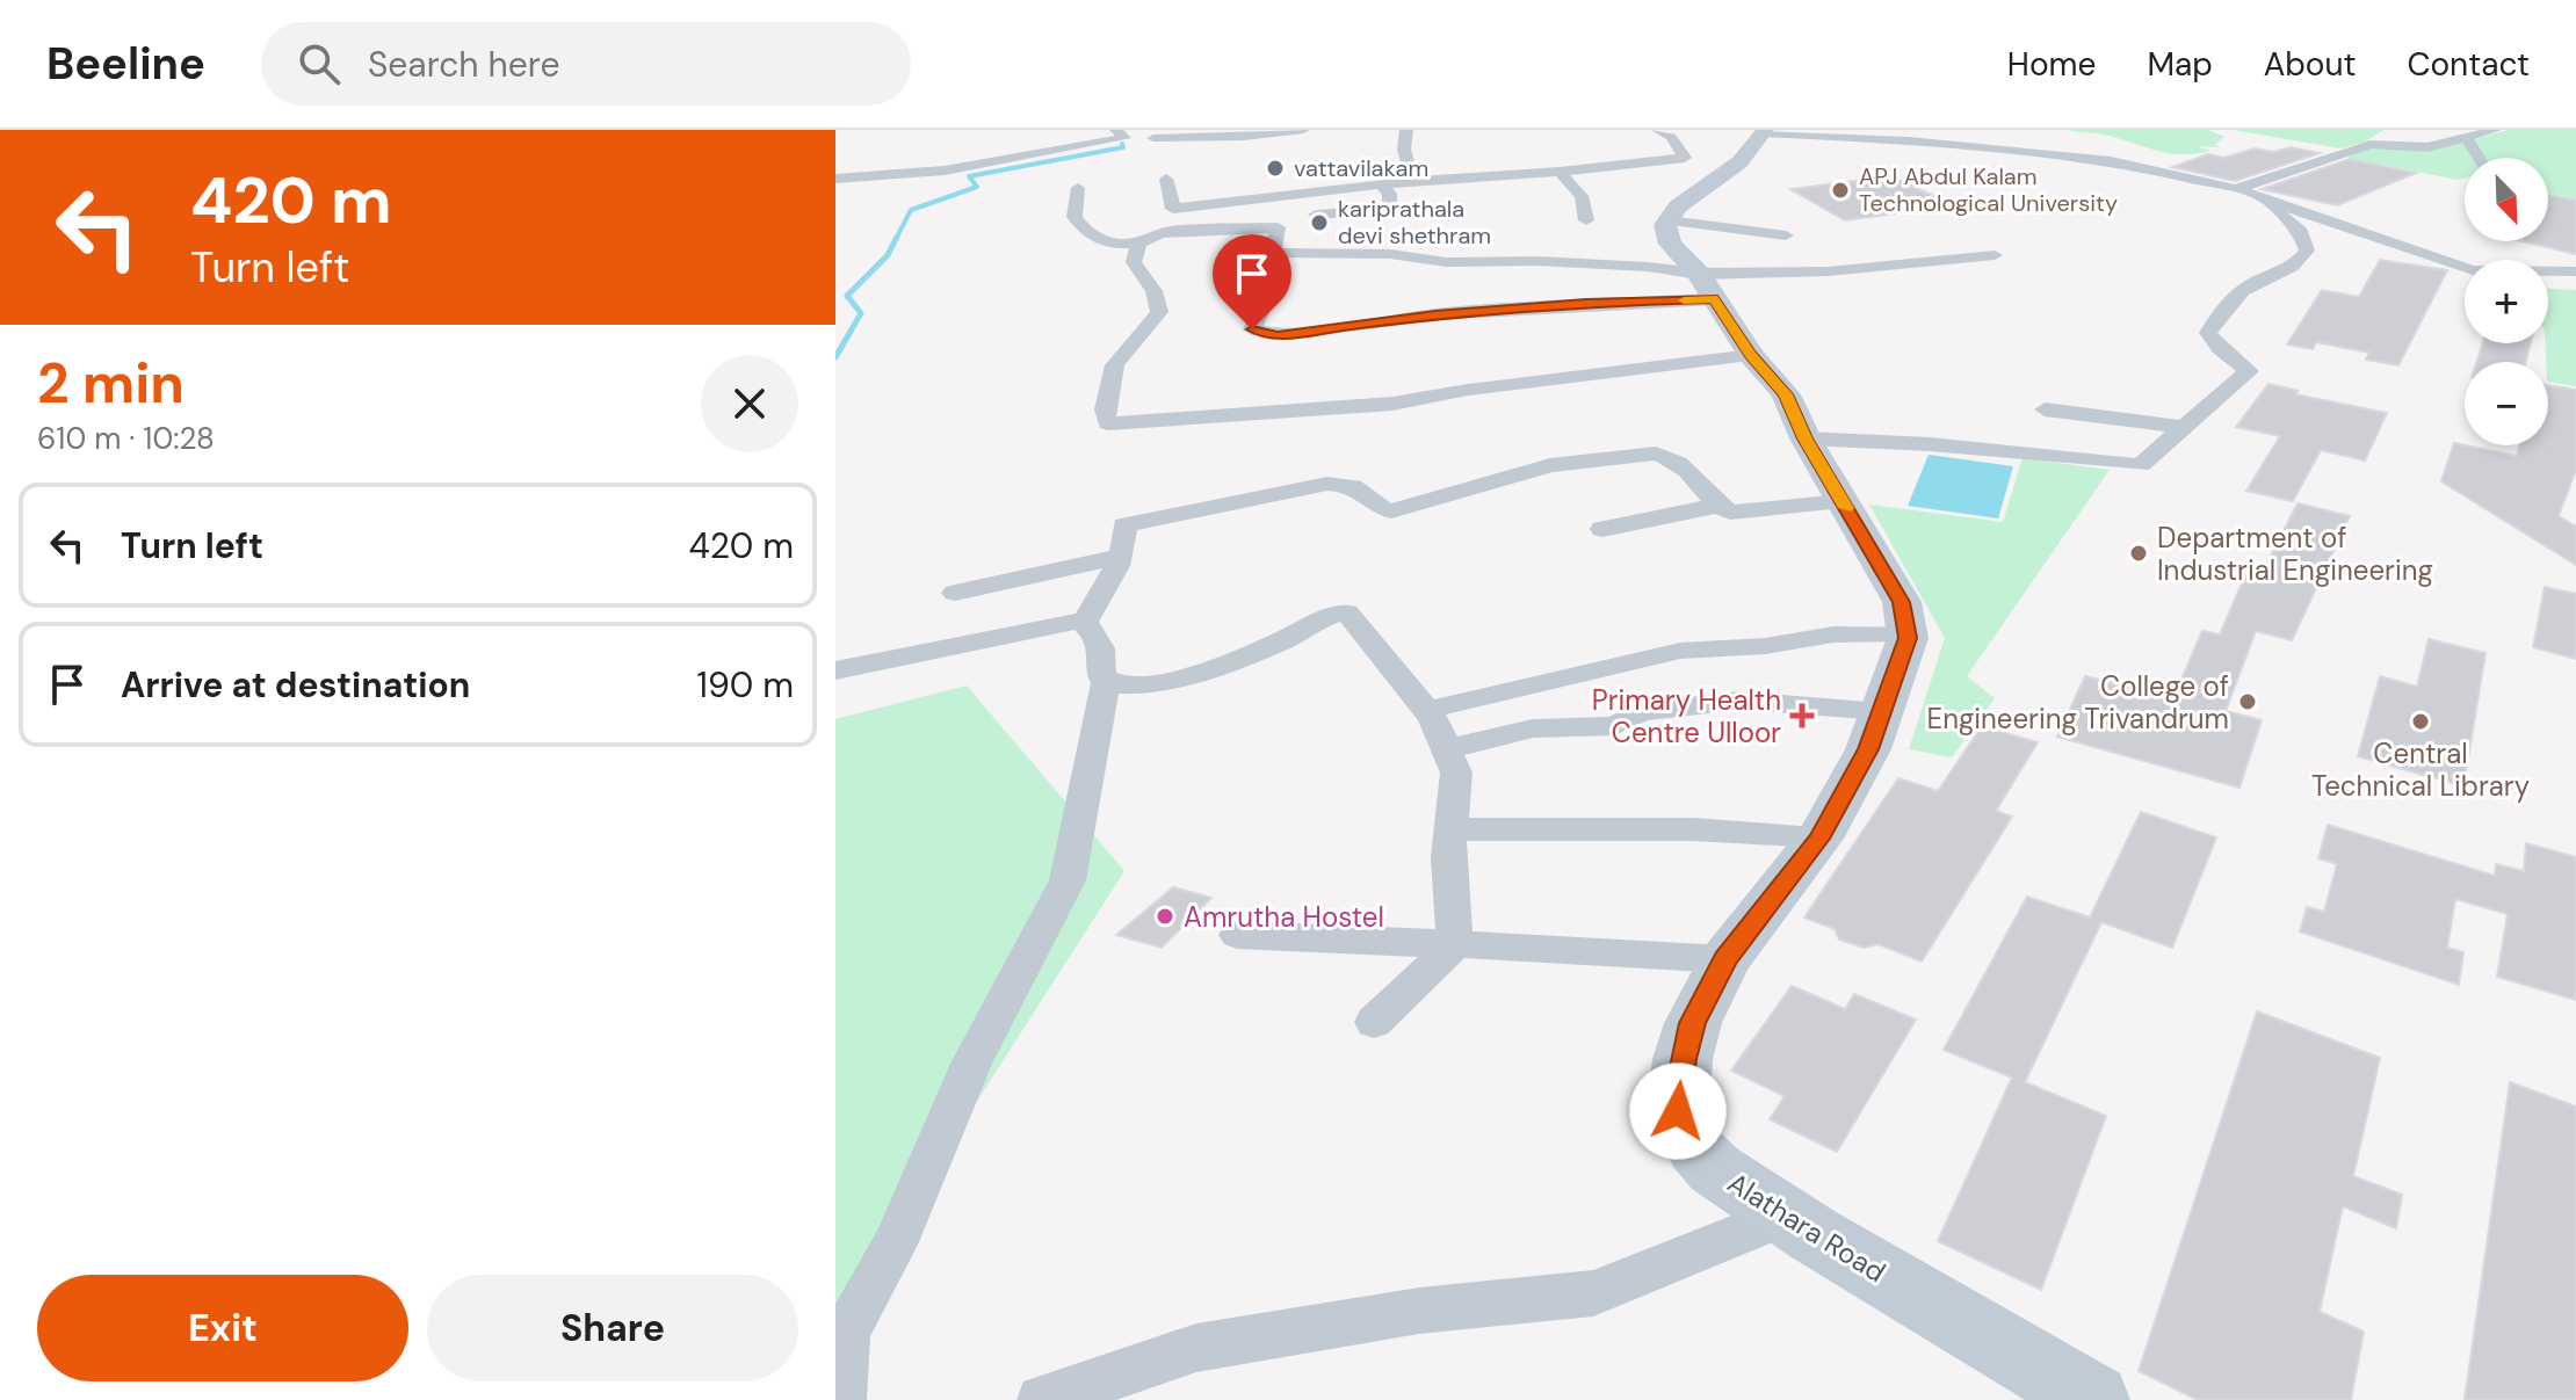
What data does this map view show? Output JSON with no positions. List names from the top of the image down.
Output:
{
  "streets": {
    "street": ["Alathara Road"]
  },
  "places": {
    "other": [
      "vattavilakam",
      "APJ Abdul Kalam Technological University",
      "kariprathala devi shethram",
      "Department of Industrial Engineering",
      "College of Engineering Trivandrum",
      "Central Technical Library",
      "Amrutha Hostel"
    ],
    "health": ["Primary Health Centre Ulloor"]
  },
  "north": "bottom right",
  "page": {
    "header": "Beeline",
    "search": "Search here",
    "nav": [
      "Home",
      "Map",
      "About",
      "Contact"
    ],
    "turn": ["420 m", "Turn left"],
    "map_buttons": ["+", "−"],
    "heading": ["2 min", "610 m · 10:28"],
    "list": [
      {
        "name": "Turn left",
        "value": "420 m"
      },
      {
        "name": "Arrive at destination",
        "value": "190 m"
      }
    ],
    "buttons": ["Exit", "Share"]
  }
}
